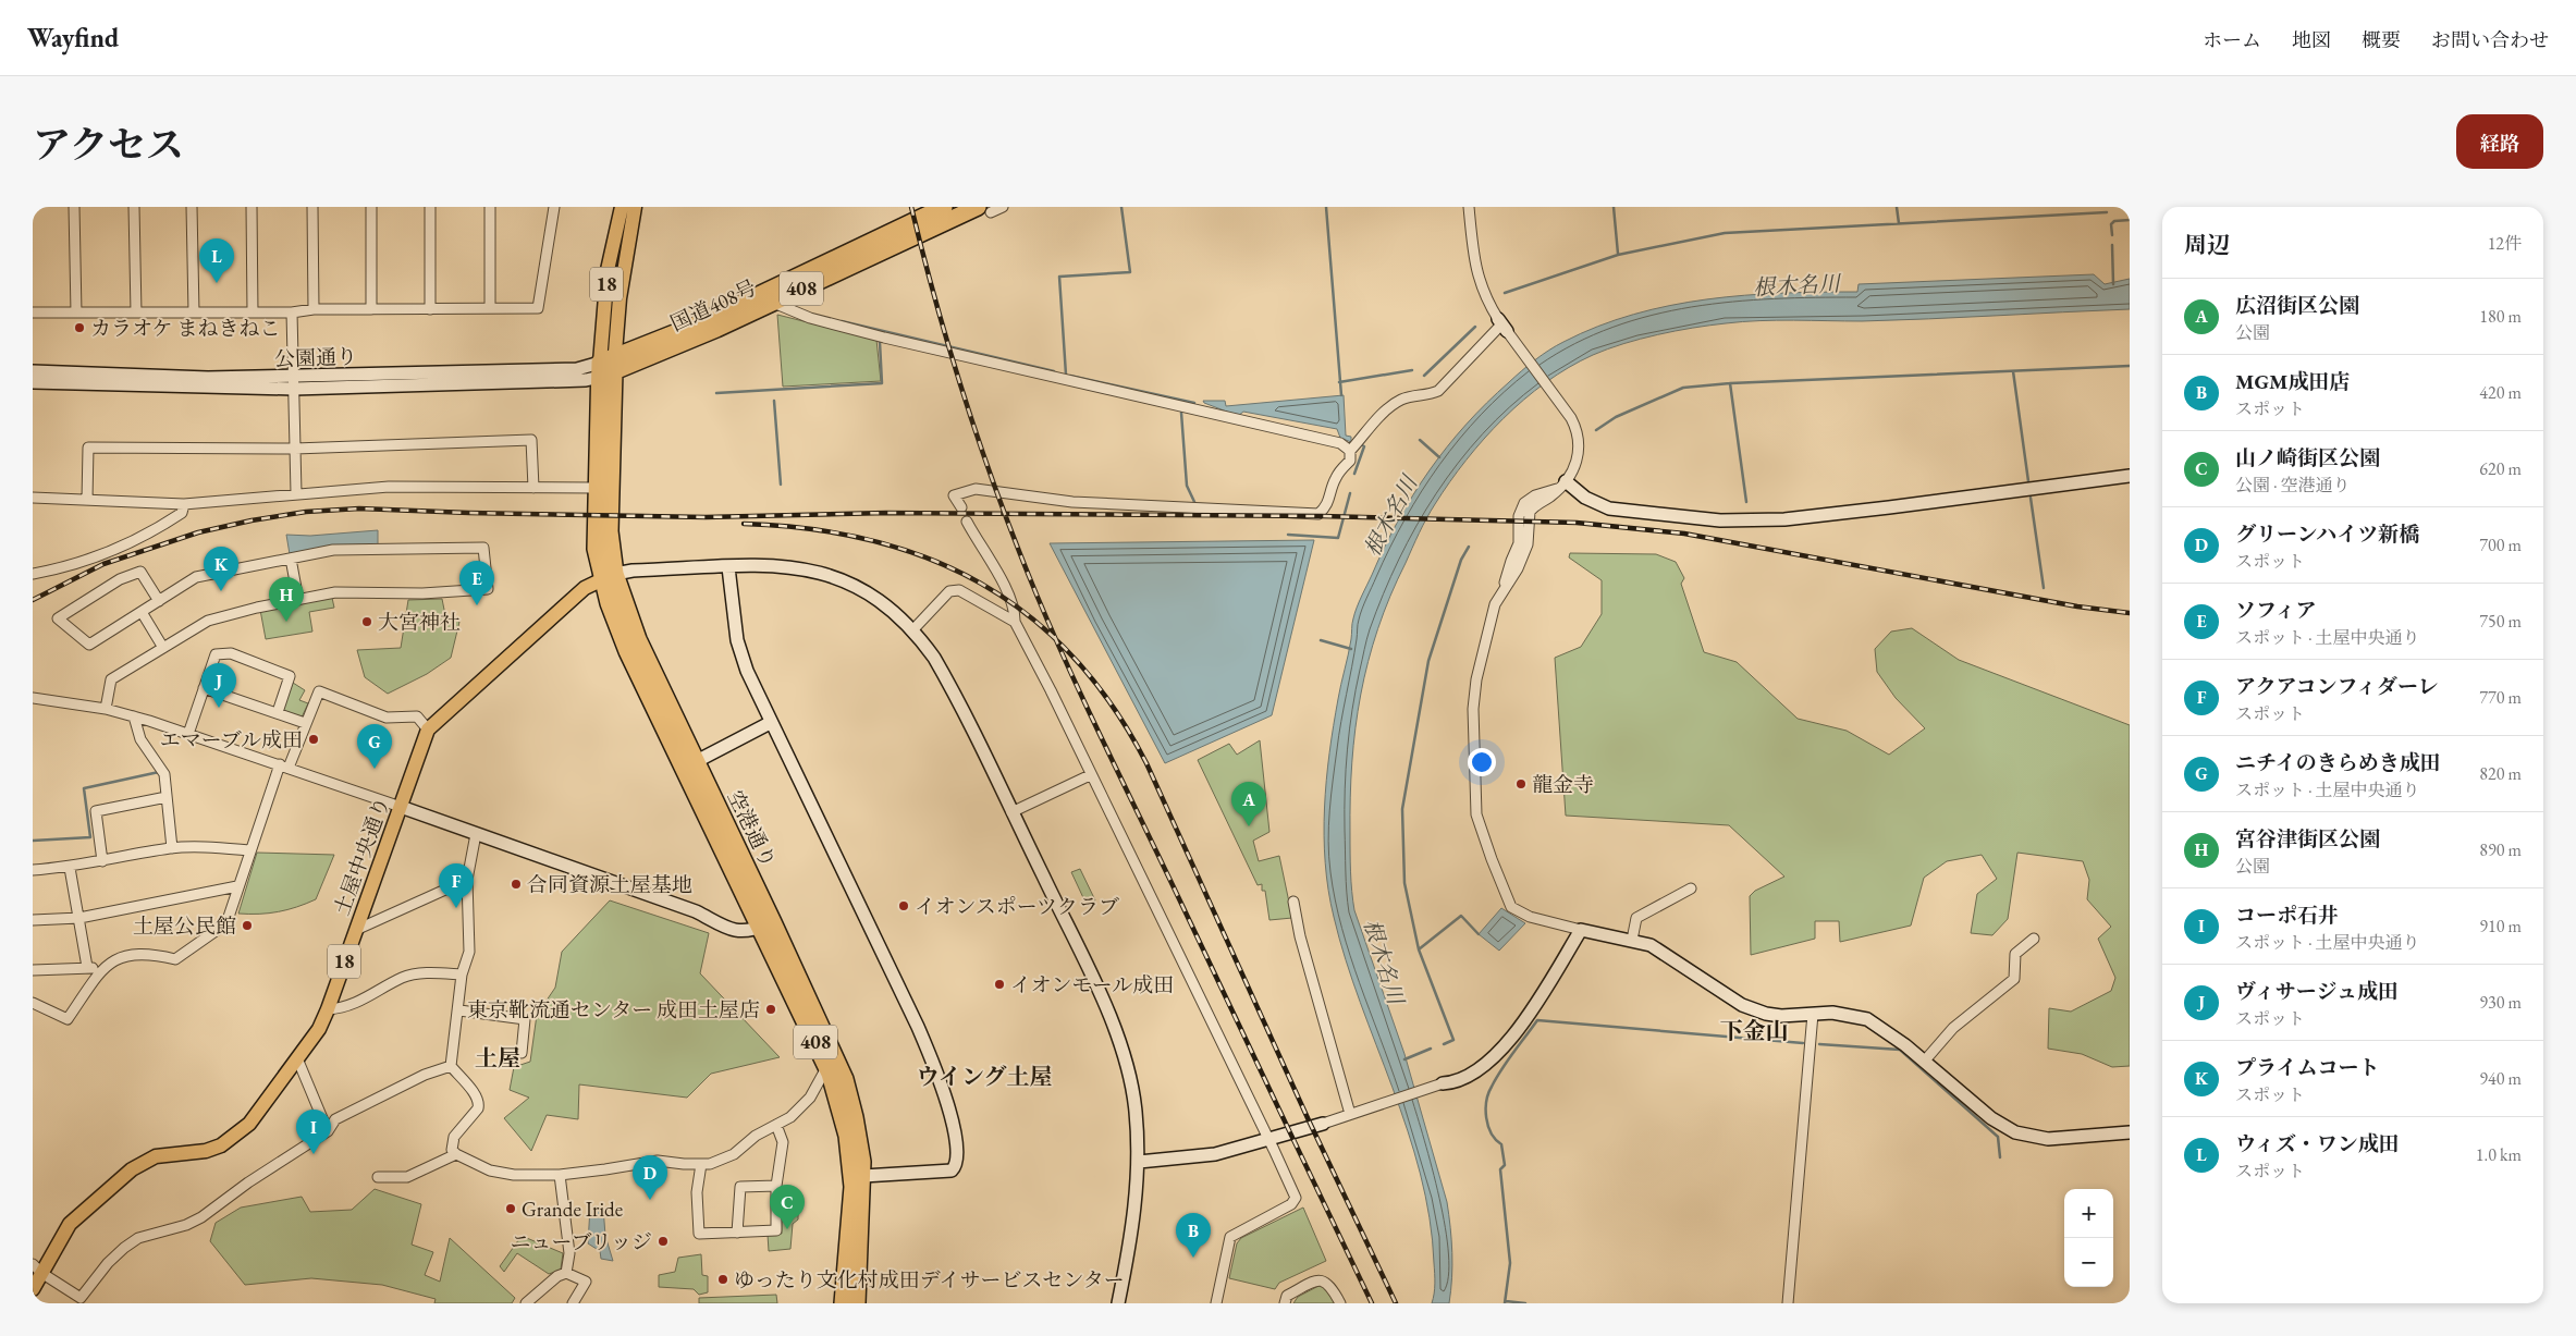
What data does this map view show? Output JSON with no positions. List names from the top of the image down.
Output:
{
  "streets": {
    "highway": ["408", "国道408号", "空港通り"],
    "main road": ["18", "土屋中央通り"],
    "street": ["公園通り"]
  },
  "crossings": [
    ["18", "国道408号"],
    ["18", "公園通り"],
    ["18", "空港通り"],
    ["国道408号", "公園通り"],
    ["国道408号", "空港通り"],
    ["公園通り", "空港通り"],
    ["空港通り", "土屋中央通り"]
  ],
  "districts": ["下金山", "土屋", "ウイング土屋"],
  "water": ["根木名川"],
  "places": [
    "カラオケ まねきねこ",
    "大宮神社",
    "エマーブル成田",
    "龍金寺",
    "合同資源土屋基地",
    "イオンスポーツクラブ",
    "土屋公民館",
    "イオンモール成田",
    "東京靴流通センター 成田土屋店",
    "Grande Iride",
    "ニューブリッジ",
    "ゆったり文化村成田デイサービスセンター"
  ],
  "page": {
    "header": "Wayfind",
    "nav": [
      "ホーム",
      "地図",
      "概要",
      "お問い合わせ"
    ],
    "title": "アクセス",
    "buttons": "経路",
    "heading": ["周辺", "12件"],
    "pins": [
      "L",
      "K",
      "E",
      "H",
      "J",
      "G",
      "A",
      "F",
      "I",
      "D",
      "C",
      "B"
    ],
    "list": [
      {
        "mark": "A",
        "name": "広沼街区公園",
        "note": "公園",
        "value": "180 m"
      },
      {
        "mark": "B",
        "name": "MGM成田店",
        "note": "スポット",
        "value": "420 m"
      },
      {
        "mark": "C",
        "name": "山ノ崎街区公園",
        "note": "公園 · 空港通り",
        "value": "620 m"
      },
      {
        "mark": "D",
        "name": "グリーンハイツ新橋",
        "note": "スポット",
        "value": "700 m"
      },
      {
        "mark": "E",
        "name": "ソフィア",
        "note": "スポット · 土屋中央通り",
        "value": "750 m"
      },
      {
        "mark": "F",
        "name": "アクアコンフィダーレ",
        "note": "スポット",
        "value": "770 m"
      },
      {
        "mark": "G",
        "name": "ニチイのきらめき成田",
        "note": "スポット · 土屋中央通り",
        "value": "820 m"
      },
      {
        "mark": "H",
        "name": "宮谷津街区公園",
        "note": "公園",
        "value": "890 m"
      },
      {
        "mark": "I",
        "name": "コーポ石井",
        "note": "スポット · 土屋中央通り",
        "value": "910 m"
      },
      {
        "mark": "J",
        "name": "ヴィサージュ成田",
        "note": "スポット",
        "value": "930 m"
      },
      {
        "mark": "K",
        "name": "プライムコート",
        "note": "スポット",
        "value": "940 m"
      },
      {
        "mark": "L",
        "name": "ウィズ・ワン成田",
        "note": "スポット",
        "value": "1.0 km"
      }
    ],
    "map_buttons": ["+", "−"]
  }
}
